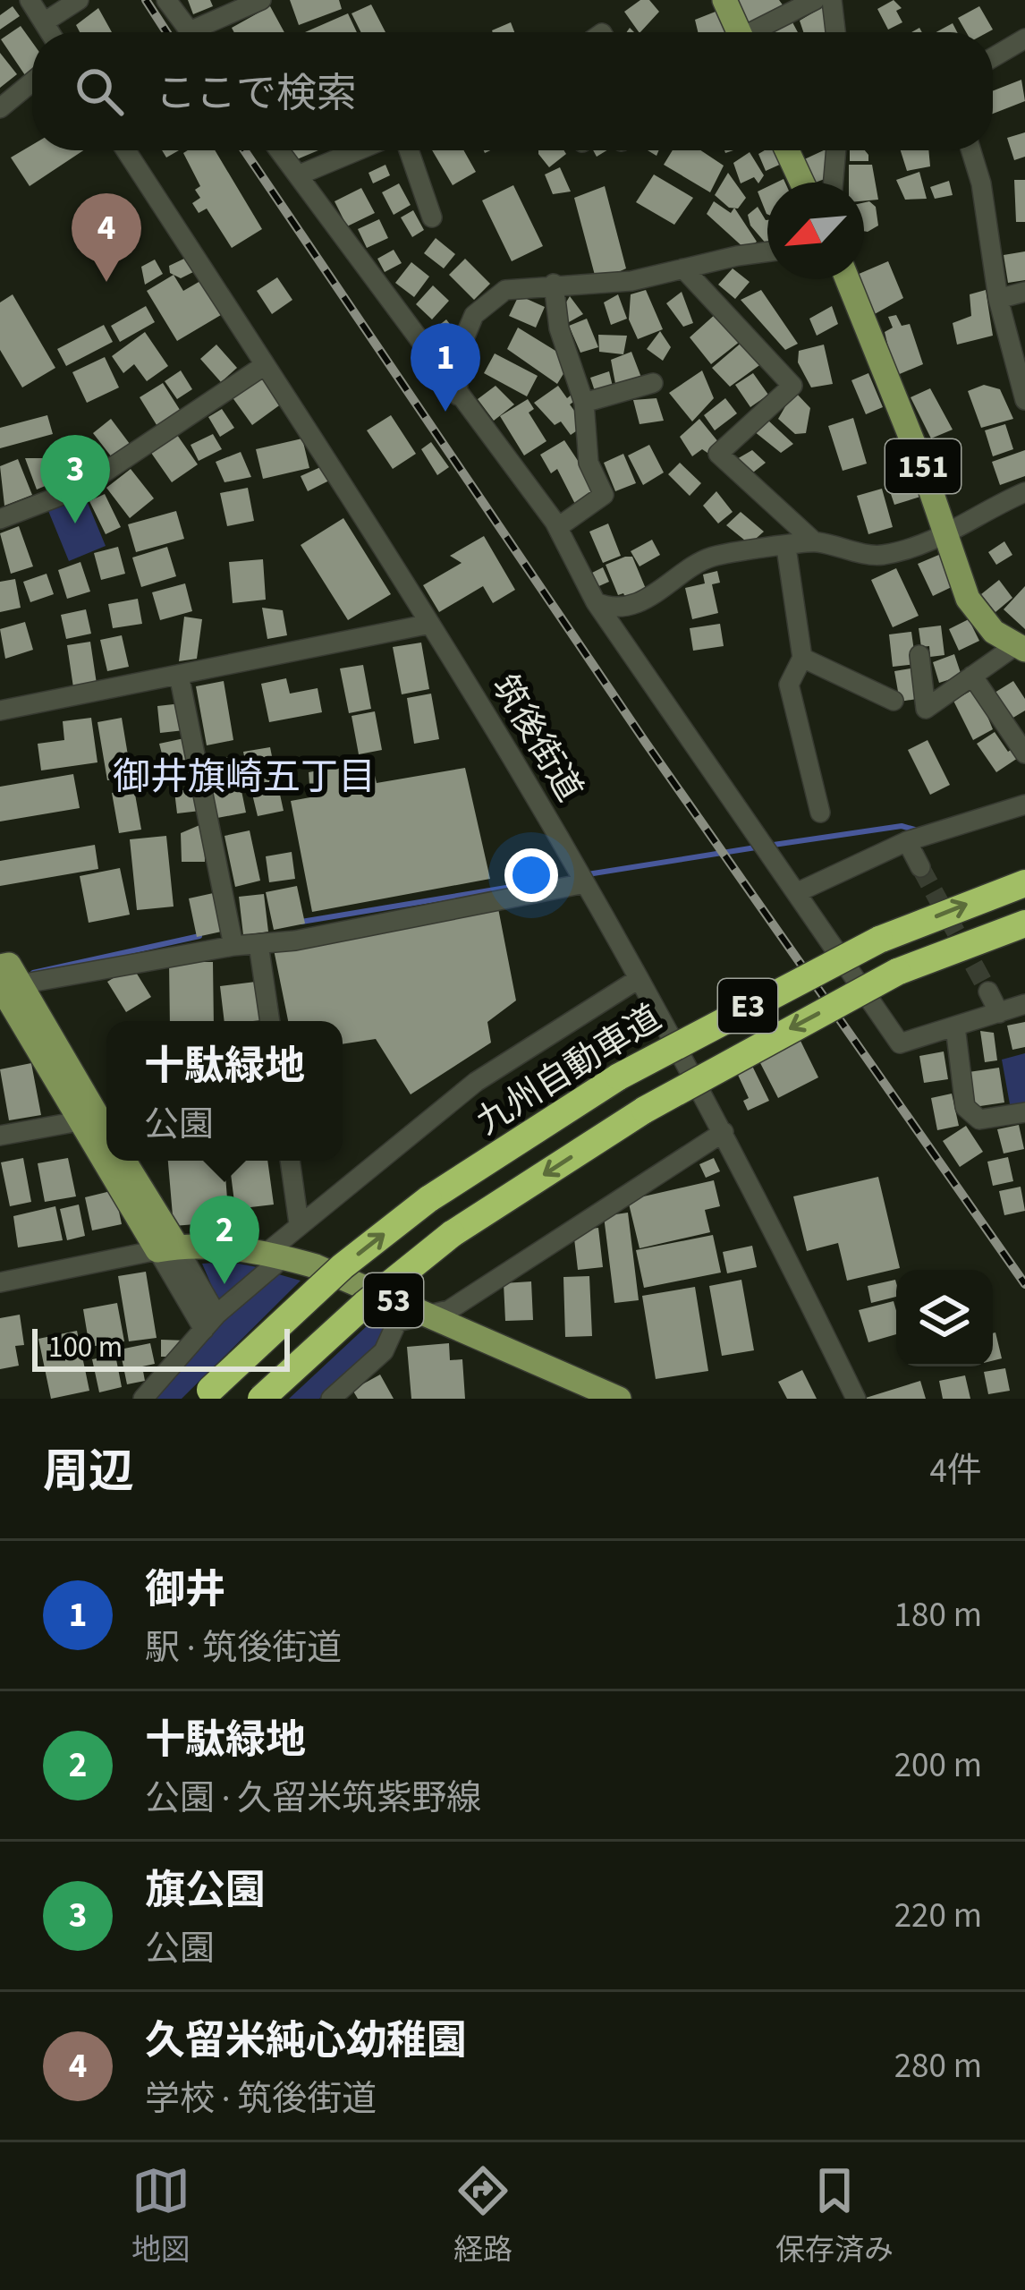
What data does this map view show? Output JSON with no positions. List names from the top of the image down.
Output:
{
  "streets": {
    "highway": ["E3", "九州自動車道"],
    "main road": ["151", "53"],
    "street": ["筑後街道"]
  },
  "districts": ["御井旗崎五丁目"],
  "scale_bar": "100 m",
  "north": "bottom left",
  "page": {
    "search": "ここで検索",
    "pins": [
      "4",
      "1",
      "3",
      "2"
    ],
    "popup": ["十駄緑地", "公園"],
    "scale": "100 m",
    "heading": ["周辺", "4件"],
    "list": [
      {
        "mark": "1",
        "name": "御井",
        "note": "駅 · 筑後街道",
        "value": "180 m"
      },
      {
        "mark": "2",
        "name": "十駄緑地",
        "note": "公園 · 久留米筑紫野線",
        "value": "200 m"
      },
      {
        "mark": "3",
        "name": "旗公園",
        "note": "公園",
        "value": "220 m"
      },
      {
        "mark": "4",
        "name": "久留米純心幼稚園",
        "note": "学校 · 筑後街道",
        "value": "280 m"
      }
    ],
    "nav": ["地図", "経路", "保存済み"]
  }
}
